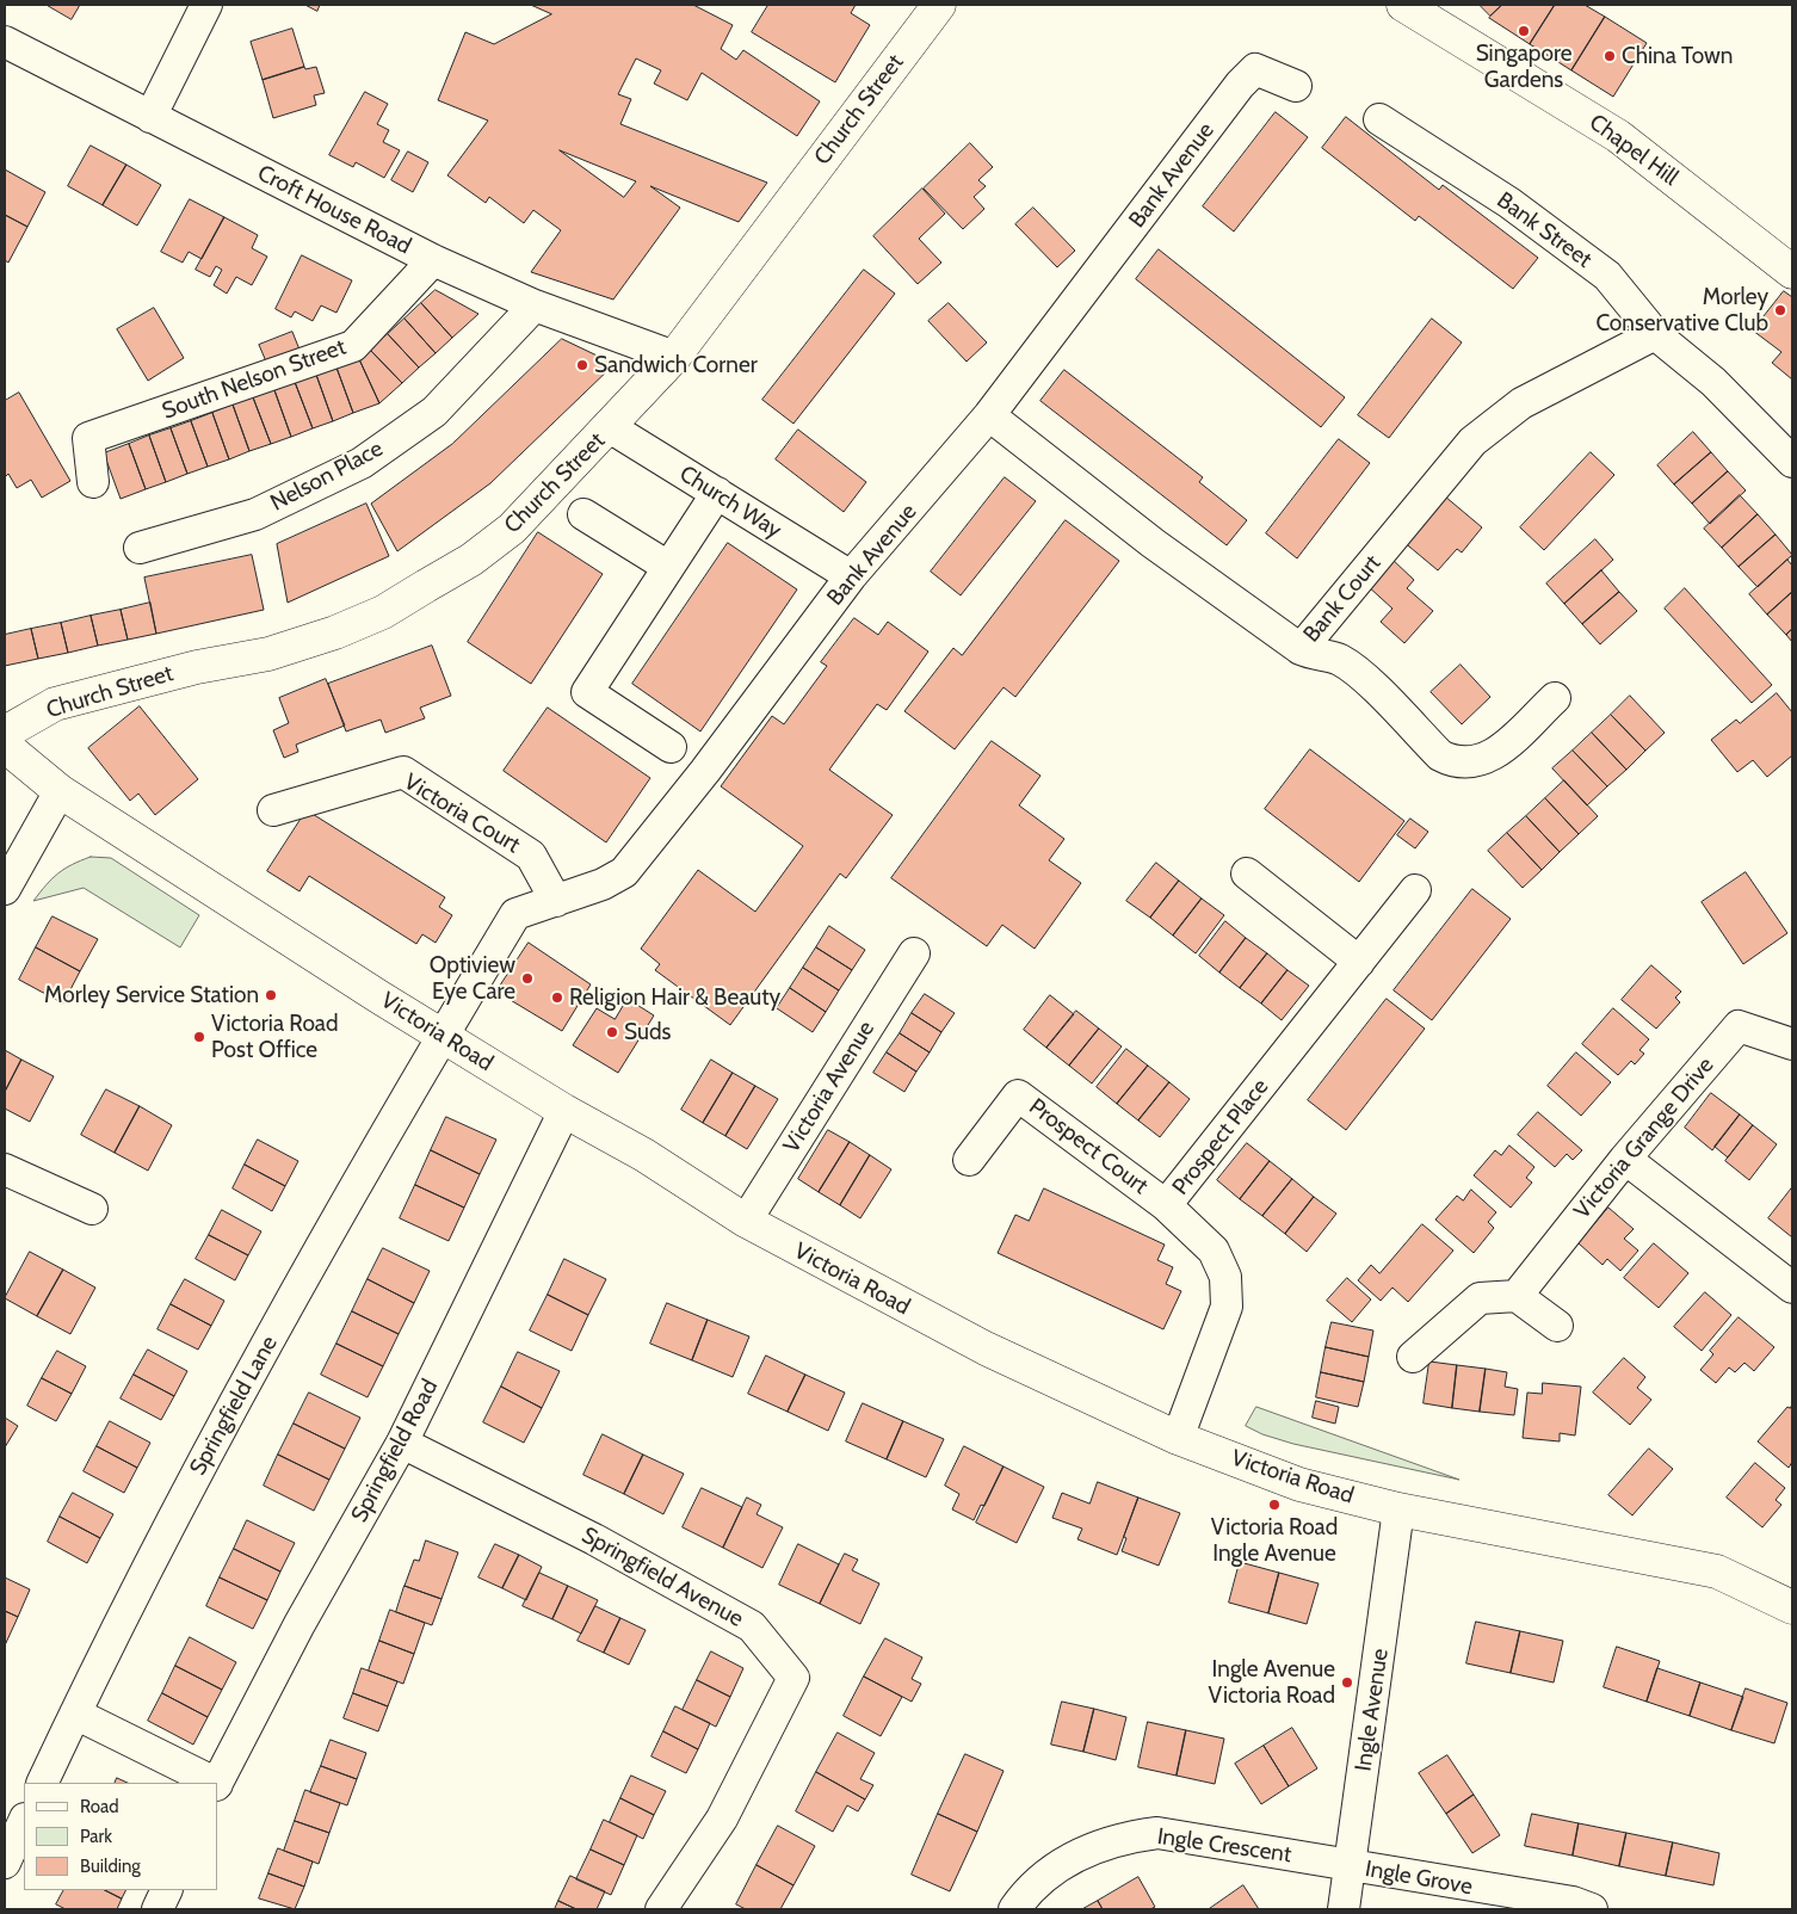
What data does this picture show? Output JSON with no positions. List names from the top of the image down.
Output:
{
  "streets": {
    "main road": ["Church Street", "Chapel Hill", "Victoria Road"],
    "street": [
      "Bank Avenue",
      "Croft House Road",
      "Bank Street",
      "South Nelson Street",
      "Nelson Place",
      "Church Way",
      "Bank Court",
      "Victoria Court",
      "Victoria Avenue",
      "Prospect Place",
      "Victoria Grange Drive",
      "Prospect Court",
      "Springfield Lane",
      "Springfield Road",
      "Springfield Avenue",
      "Ingle Avenue",
      "Ingle Crescent",
      "Ingle Grove"
    ]
  },
  "crossings": [
    ["Church Street", "Croft House Road"],
    ["Church Street", "Church Way"],
    ["Bank Avenue", "Church Way"],
    ["Bank Avenue", "Bank Court"],
    ["Bank Avenue", "Victoria Court"],
    ["Bank Avenue", "Victoria Road"],
    ["Bank Avenue", "Springfield Lane"],
    ["Croft House Road", "South Nelson Street"],
    ["Croft House Road", "Nelson Place"],
    ["Bank Street", "Bank Court"],
    ["Victoria Road", "Victoria Avenue"],
    ["Victoria Road", "Prospect Place"],
    ["Victoria Road", "Springfield Lane"],
    ["Victoria Road", "Springfield Road"],
    ["Victoria Road", "Ingle Avenue"],
    ["Prospect Place", "Prospect Court"],
    ["Springfield Road", "Springfield Avenue"],
    ["Ingle Avenue", "Ingle Crescent"],
    ["Ingle Avenue", "Ingle Grove"],
    ["Ingle Crescent", "Ingle Grove"]
  ],
  "places": [
    "Singapore Gardens",
    "China Town",
    "Morley Conservative Club",
    "Sandwich Corner",
    "Optiview Eye Care",
    "Morley Service Station",
    "Religion Hair & Beauty",
    "Suds",
    "Victoria Road Post Office",
    "Victoria Road Ingle Avenue",
    "Ingle Avenue Victoria Road"
  ],
  "legend": ["Road", "Park", "Building"]
}
